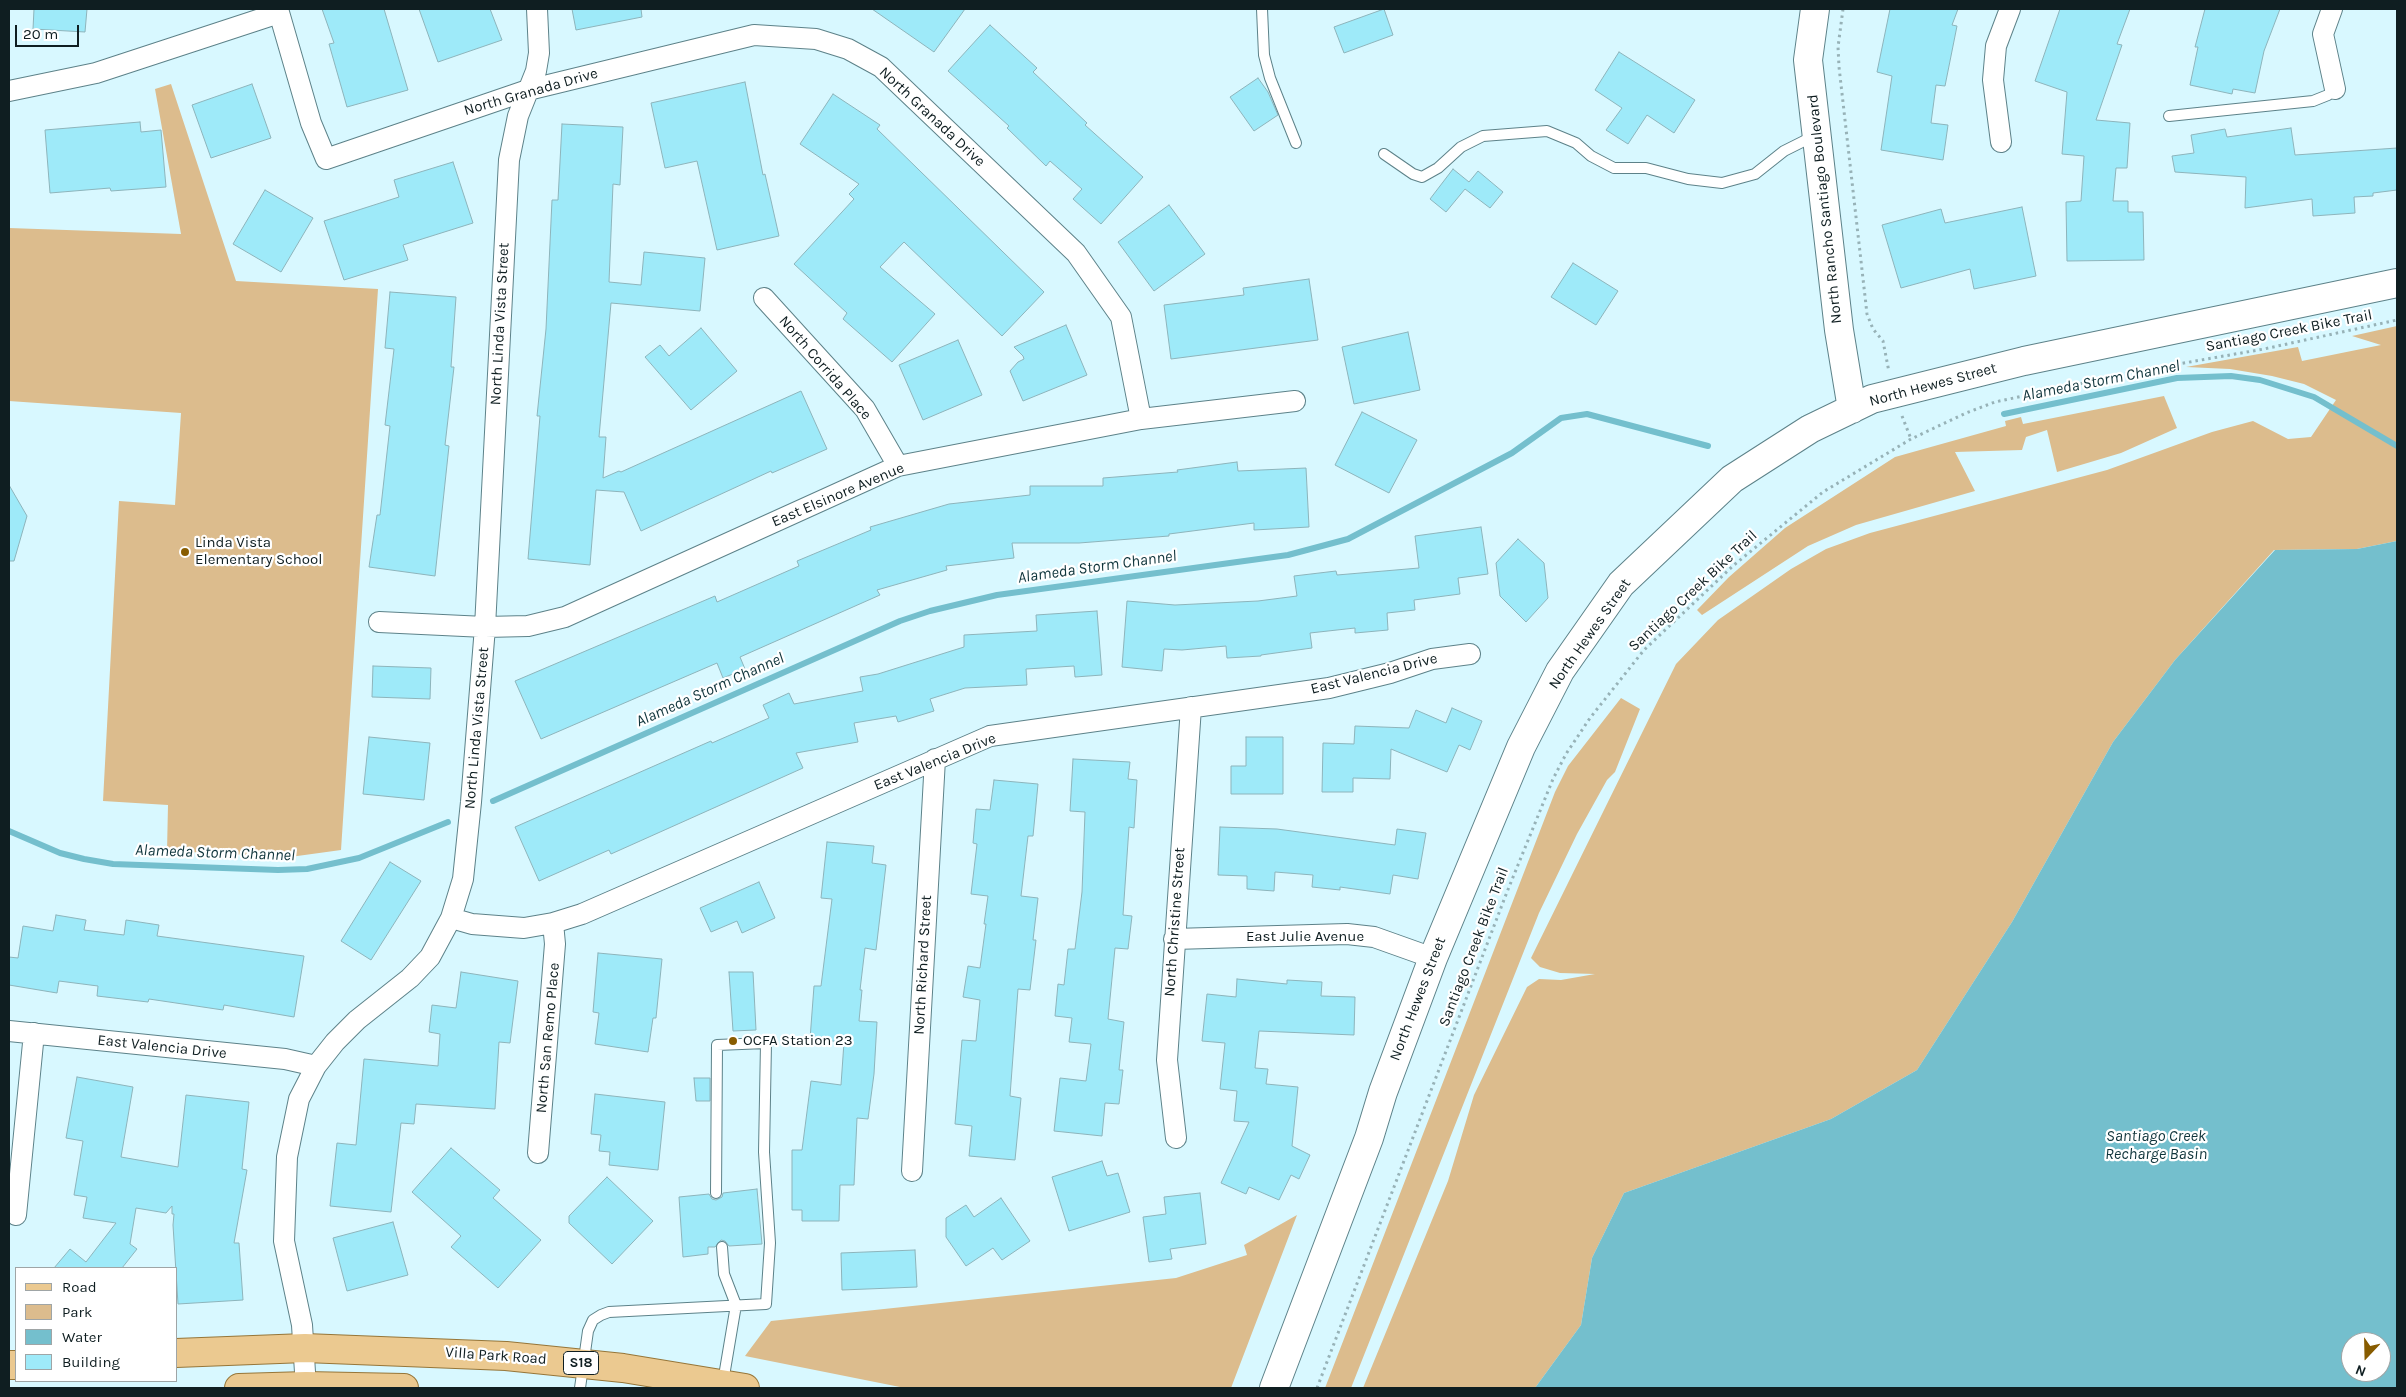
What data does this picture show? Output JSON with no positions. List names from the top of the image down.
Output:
{
  "streets": {
    "main road": [
      "North Rancho Santiago Boulevard",
      "North Hewes Street",
      "Villa Park Road",
      "S18"
    ],
    "street": [
      "North Granada Drive",
      "North Linda Vista Street",
      "North Corrida Place",
      "East Elsinore Avenue",
      "East Valencia Drive",
      "North Christine Street",
      "East Julie Avenue",
      "North Richard Street",
      "North San Remo Place"
    ],
    "path": ["Santiago Creek Bike Trail"]
  },
  "crossings": [
    ["North Granada Drive", "North Linda Vista Street"],
    ["North Granada Drive", "East Elsinore Avenue"],
    ["North Rancho Santiago Boulevard", "North Hewes Street"],
    ["North Linda Vista Street", "East Elsinore Avenue"],
    ["North Linda Vista Street", "East Valencia Drive"],
    ["North Linda Vista Street", "Villa Park Road"],
    ["North Linda Vista Street", "S18"],
    ["North Corrida Place", "East Elsinore Avenue"],
    ["North Hewes Street", "East Julie Avenue"],
    ["East Valencia Drive", "North Christine Street"],
    ["East Valencia Drive", "North Richard Street"],
    ["East Valencia Drive", "North San Remo Place"],
    ["North Christine Street", "East Julie Avenue"],
    ["Villa Park Road", "S18"]
  ],
  "water": ["Alameda Storm Channel", "Santiago Creek Recharge Basin"],
  "places": ["Linda Vista Elementary School", "OCFA Station 23"],
  "legend": [
    "Road",
    "Park",
    "Water",
    "Building"
  ],
  "scale_bar": "20 m",
  "north": "bottom"
}
